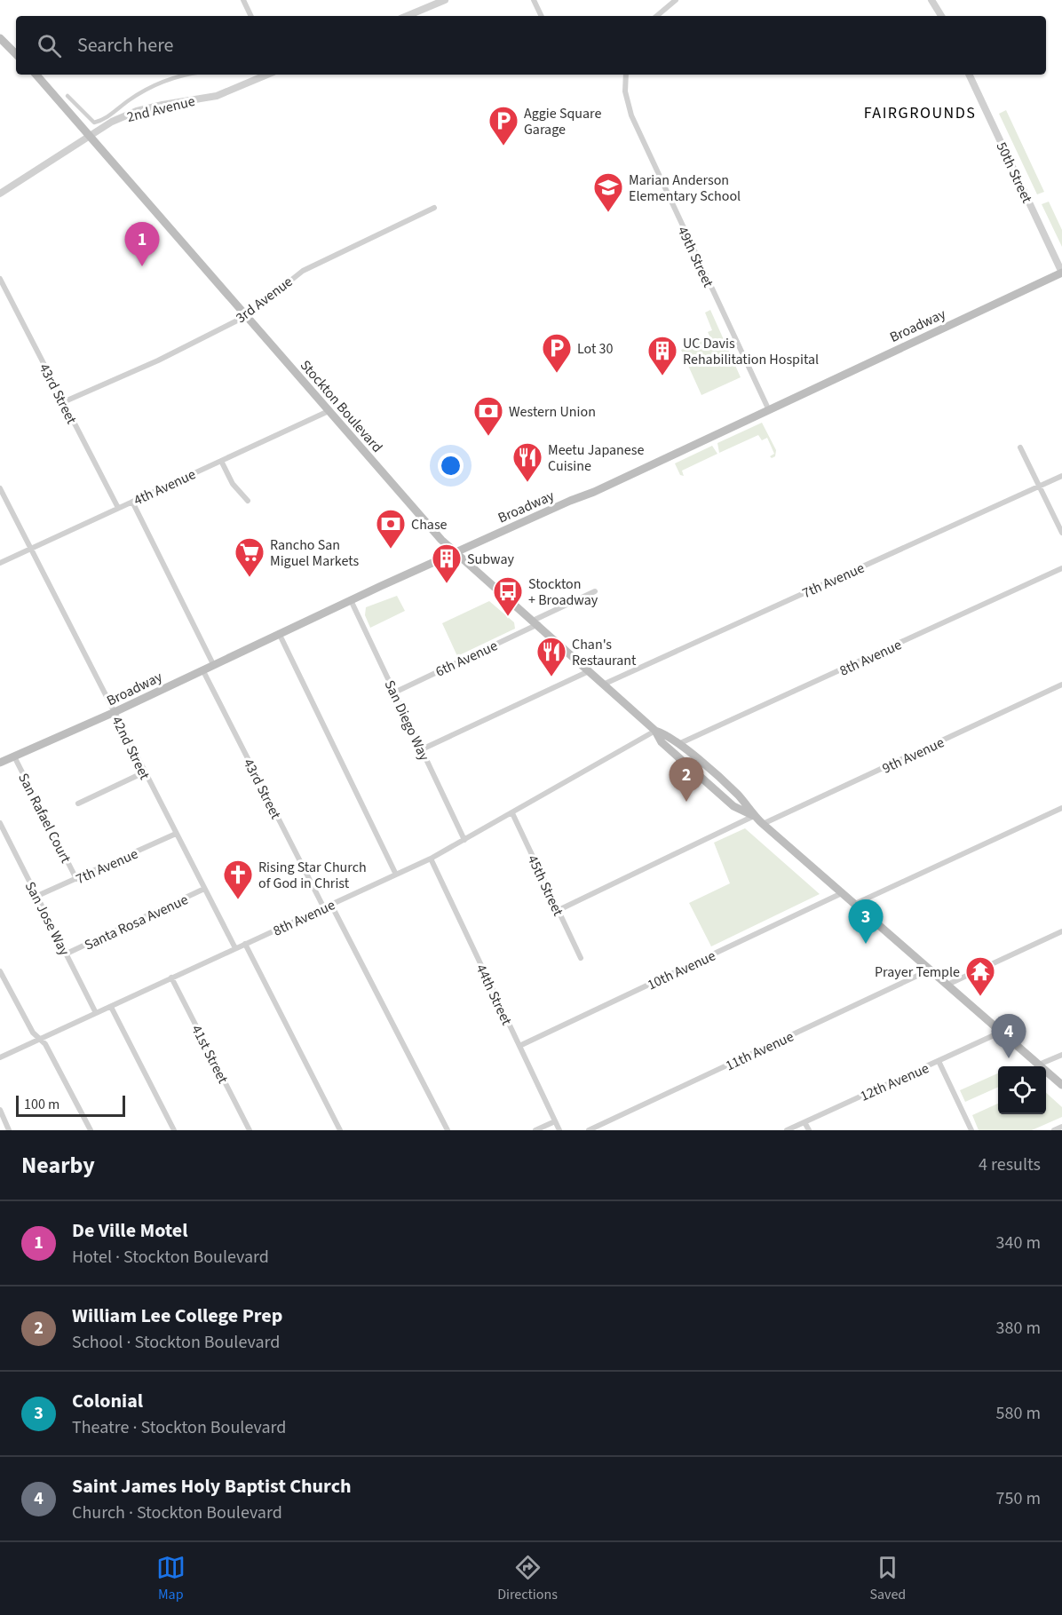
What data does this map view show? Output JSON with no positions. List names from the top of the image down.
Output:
{
  "streets": {
    "main road": ["Broadway", "Stockton Boulevard"],
    "street": [
      "2nd Avenue",
      "50th Street",
      "49th Street",
      "3rd Avenue",
      "43rd Street",
      "4th Avenue",
      "7th Avenue",
      "8th Avenue",
      "6th Avenue",
      "San Diego Way",
      "42nd Street",
      "9th Avenue",
      "San Rafael Court",
      "45th Street",
      "San Jose Way",
      "Santa Rosa Avenue",
      "10th Avenue",
      "44th Street",
      "11th Avenue",
      "41st Street",
      "12th Avenue"
    ]
  },
  "crossings": [
    ["2nd Avenue", "Stockton Boulevard"],
    ["50th Street", "Broadway"],
    ["49th Street", "Broadway"],
    ["3rd Avenue", "43rd Street"],
    ["3rd Avenue", "Stockton Boulevard"],
    ["Broadway", "43rd Street"],
    ["Broadway", "Stockton Boulevard"],
    ["Broadway", "San Diego Way"],
    ["Broadway", "42nd Street"],
    ["Broadway", "San Rafael Court"],
    ["43rd Street", "4th Avenue"],
    ["43rd Street", "8th Avenue"],
    ["Stockton Boulevard", "4th Avenue"],
    ["Stockton Boulevard", "7th Avenue"],
    ["Stockton Boulevard", "8th Avenue"],
    ["Stockton Boulevard", "6th Avenue"],
    ["Stockton Boulevard", "9th Avenue"],
    ["Stockton Boulevard", "10th Avenue"],
    ["Stockton Boulevard", "11th Avenue"],
    ["Stockton Boulevard", "12th Avenue"],
    ["4th Avenue", "42nd Street"],
    ["7th Avenue", "42nd Street"],
    ["7th Avenue", "San Rafael Court"],
    ["7th Avenue", "San Jose Way"],
    ["8th Avenue", "San Diego Way"],
    ["8th Avenue", "42nd Street"],
    ["8th Avenue", "45th Street"],
    ["8th Avenue", "San Jose Way"],
    ["8th Avenue", "44th Street"],
    ["8th Avenue", "41st Street"],
    ["6th Avenue", "San Diego Way"],
    ["42nd Street", "Santa Rosa Avenue"],
    ["San Jose Way", "Santa Rosa Avenue"],
    ["10th Avenue", "44th Street"]
  ],
  "districts": ["FAIRGROUNDS"],
  "places": {
    "parking": ["Aggie Square Garage", "Lot 30"],
    "school or university": ["Marian Anderson Elementary School"],
    "building": ["UC Davis Rehabilitation Hospital", "Subway"],
    "bank": ["Western Union", "Chase"],
    "restaurant": ["Meetu Japanese Cuisine", "Chan's Restaurant"],
    "supermarket": ["Rancho San Miguel Markets"],
    "bus stop": ["Stockton + Broadway"],
    "church": ["Rising Star Church of God in Christ"],
    "temple": ["Prayer Temple"]
  },
  "scale_bar": "100 m",
  "page": {
    "search": "Search here",
    "pins": [
      "1",
      "2",
      "3",
      "4"
    ],
    "scale": "100 m",
    "heading": ["Nearby", "4 results"],
    "list": [
      {
        "mark": "1",
        "name": "De Ville Motel",
        "note": "Hotel · Stockton Boulevard",
        "value": "340 m"
      },
      {
        "mark": "2",
        "name": "William Lee College Prep",
        "note": "School · Stockton Boulevard",
        "value": "380 m"
      },
      {
        "mark": "3",
        "name": "Colonial",
        "note": "Theatre · Stockton Boulevard",
        "value": "580 m"
      },
      {
        "mark": "4",
        "name": "Saint James Holy Baptist Church",
        "note": "Church · Stockton Boulevard",
        "value": "750 m"
      }
    ],
    "nav": ["Map", "Directions", "Saved"]
  }
}
